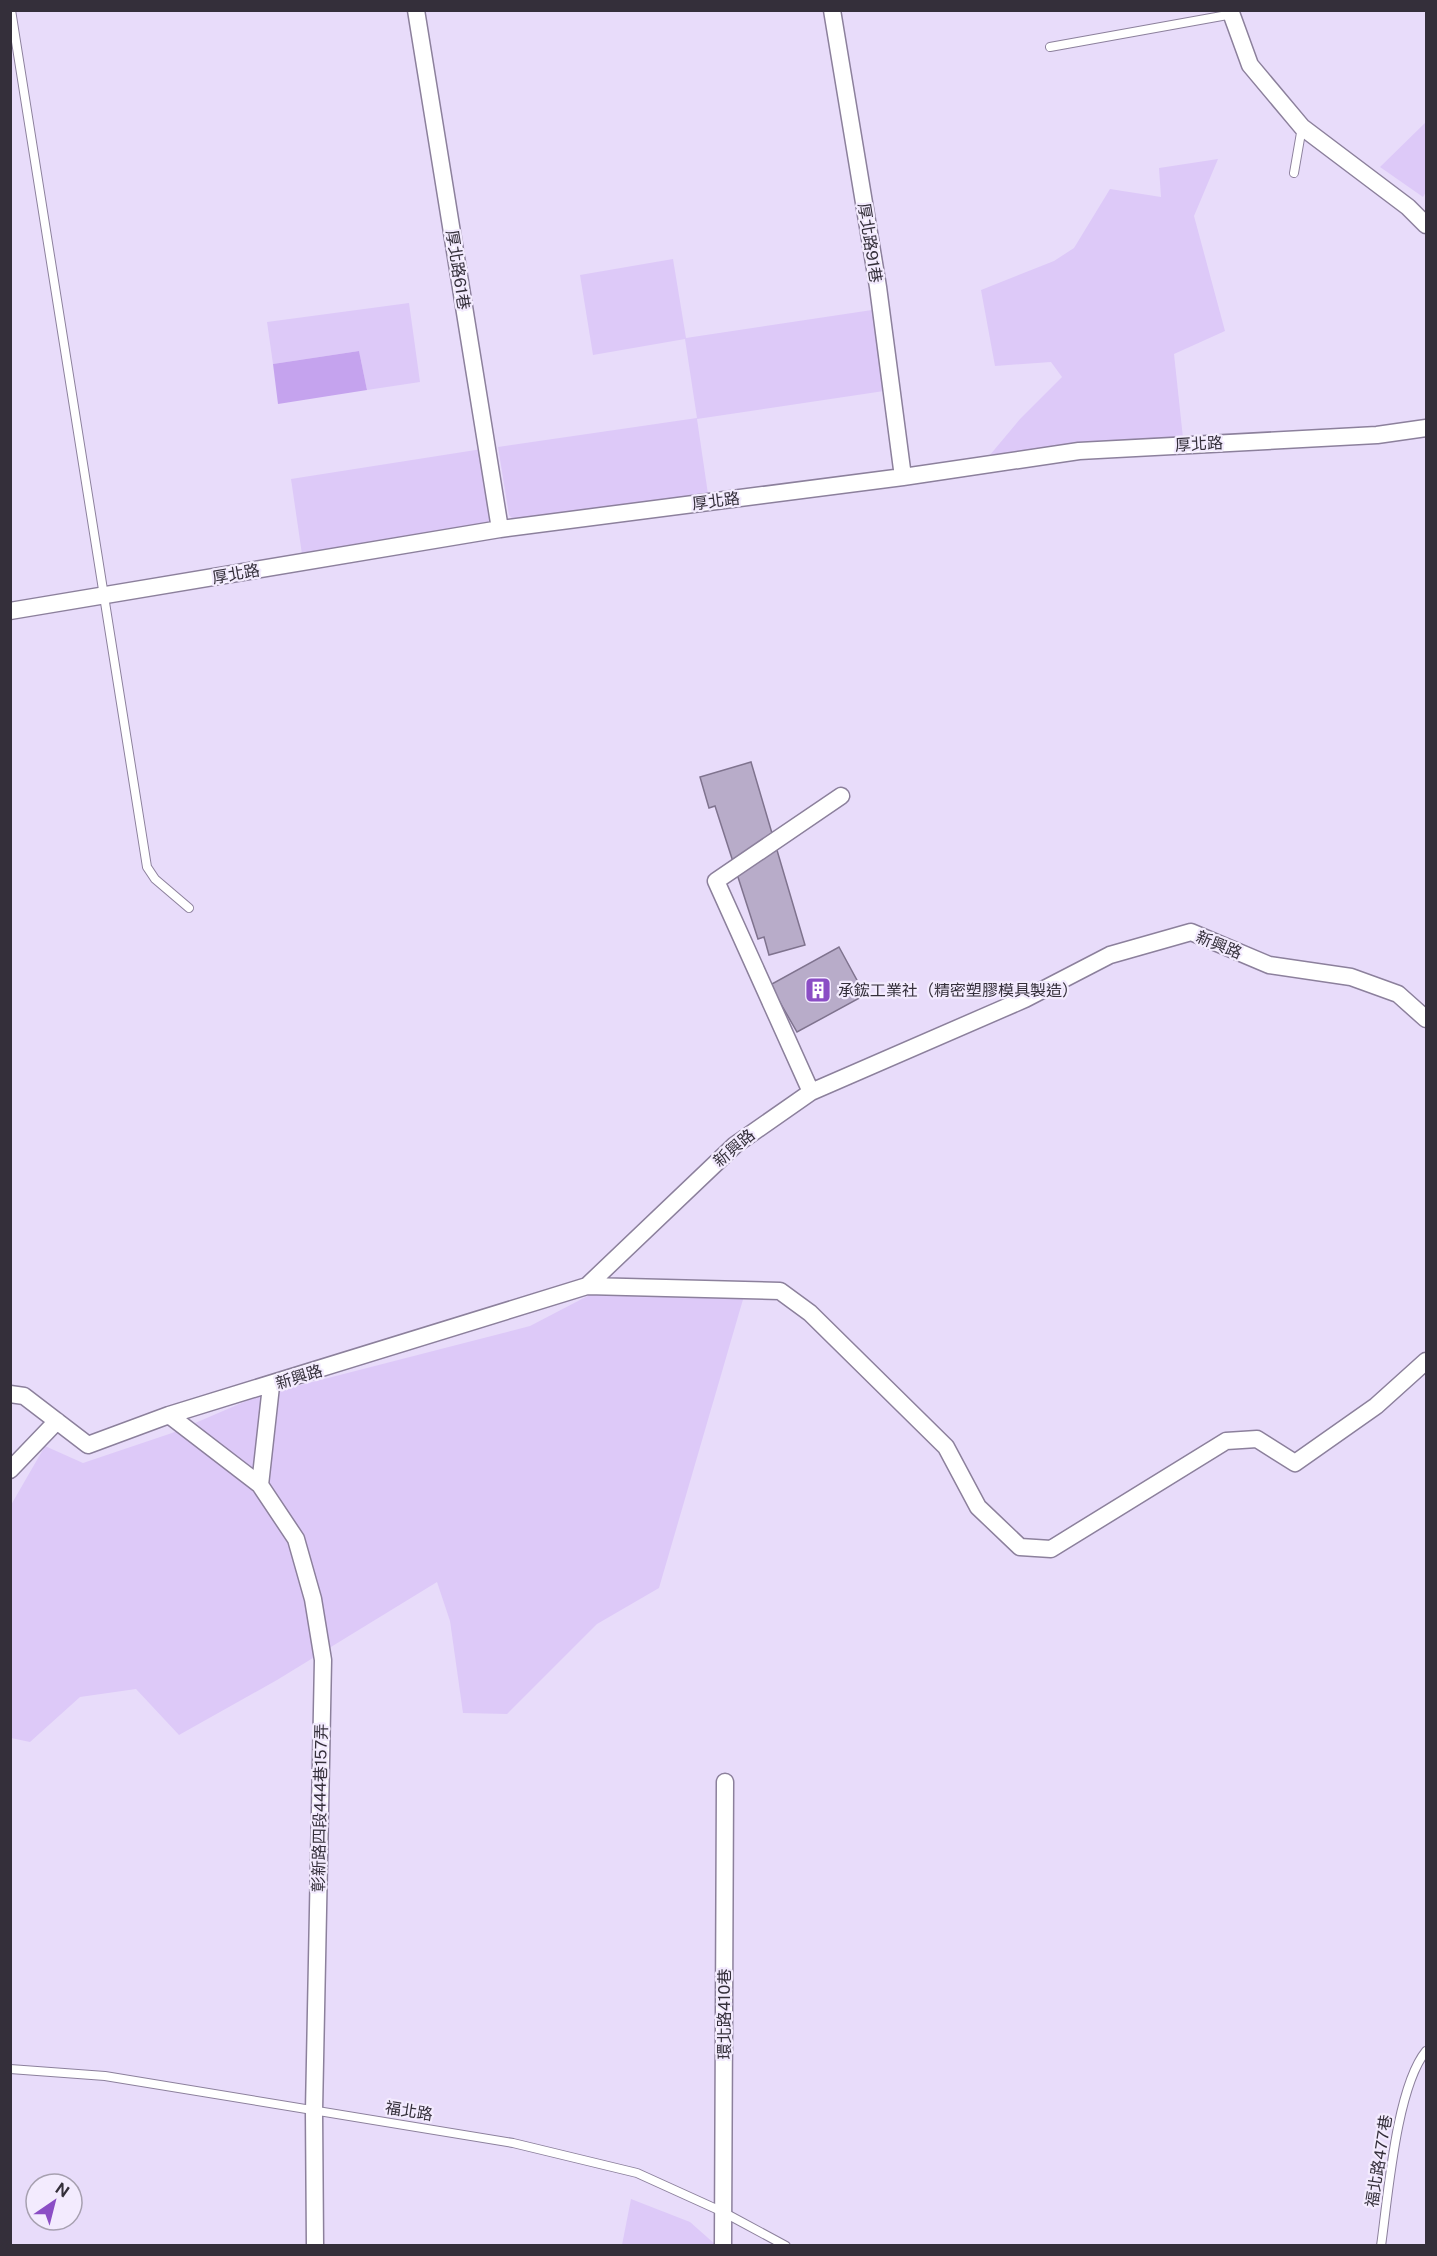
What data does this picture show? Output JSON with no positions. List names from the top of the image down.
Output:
{
  "streets": {
    "street": [
      "厚北路91巷",
      "厚北路61巷",
      "厚北路",
      "新興路",
      "彰新路四段444巷157弄",
      "環北路410巷"
    ],
    "lane": ["福北路", "福北路477巷"]
  },
  "crossings": [
    ["厚北路91巷", "厚北路"],
    ["厚北路61巷", "厚北路"],
    ["新興路", "彰新路四段444巷157弄"],
    ["彰新路四段444巷157弄", "福北路"],
    ["環北路410巷", "福北路"]
  ],
  "places": {
    "building": ["承鋐工業社（精密塑膠模具製造）"]
  },
  "north": "top right"
}
